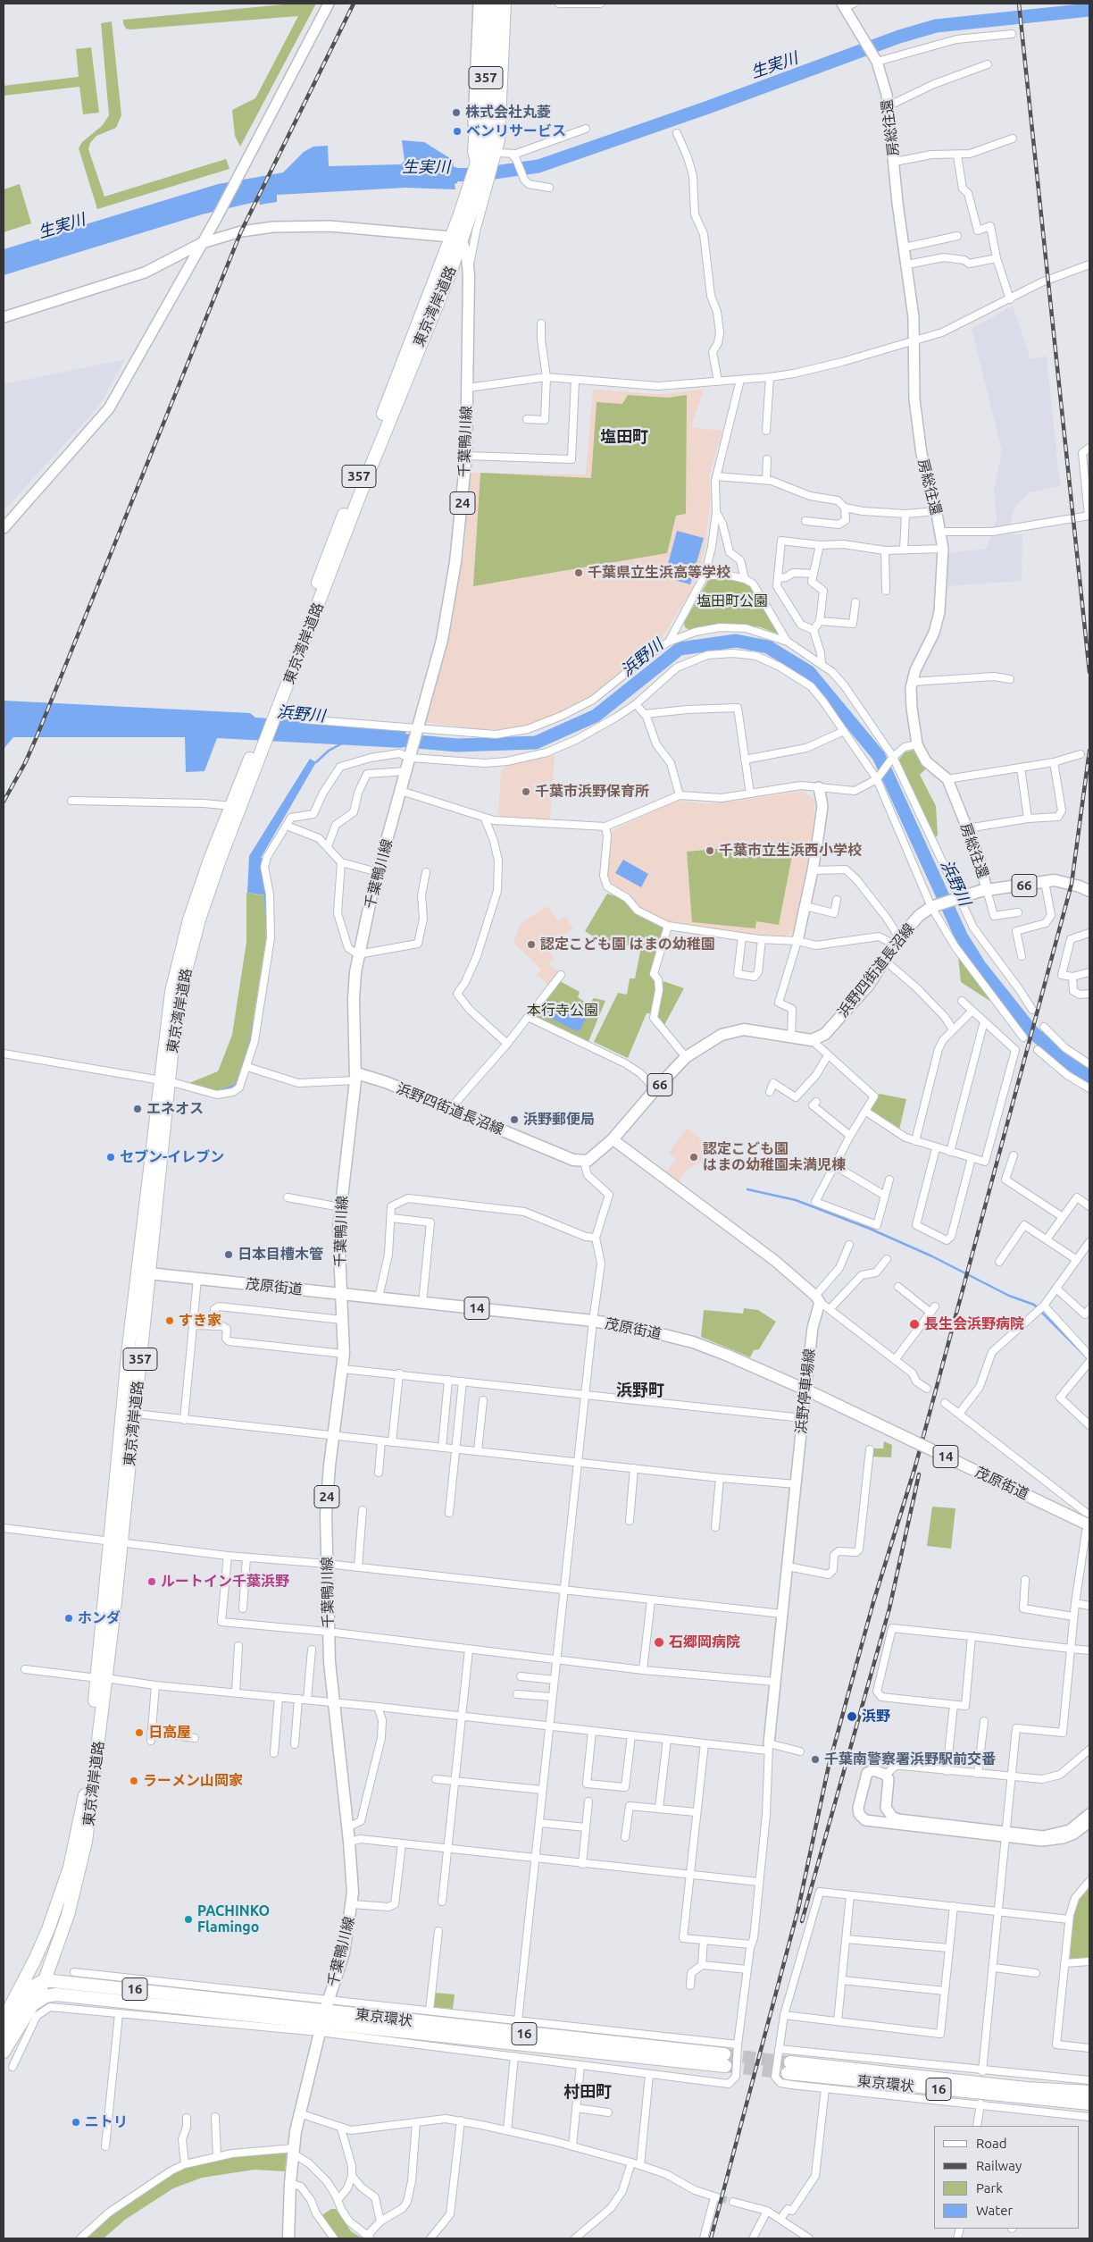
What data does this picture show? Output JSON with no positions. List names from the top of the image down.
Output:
{
  "streets": {
    "highway": [
      "357",
      "東京湾岸道路",
      "16",
      "東京環状"
    ],
    "main road": [
      "千葉鴨川線",
      "24",
      "66",
      "浜野四街道長沼線",
      "茂原街道",
      "14"
    ],
    "street": ["房総往還", "浜野停車場線"]
  },
  "crossings": [
    ["房総往還", "浜野四街道長沼線"],
    ["東京湾岸道路", "千葉鴨川線"],
    ["東京湾岸道路", "茂原街道"],
    ["東京湾岸道路", "東京環状"],
    ["千葉鴨川線", "浜野四街道長沼線"],
    ["千葉鴨川線", "茂原街道"],
    ["千葉鴨川線", "東京環状"],
    ["66", "浜野四街道長沼線"],
    ["茂原街道", "浜野停車場線"]
  ],
  "districts": ["塩田町", "浜野町", "村田町"],
  "water": ["生実川", "浜野川"],
  "parks": ["塩田町公園", "本行寺公園"],
  "places": [
    "株式会社丸菱",
    "ベンリサービス",
    "千葉県立生浜高等学校",
    "千葉市浜野保育所",
    "千葉市立生浜西小学校",
    "認定こども園 はまの幼稚園",
    "エネオス",
    "浜野郵便局",
    "セブン-イレブン",
    "認定こども園 はまの幼稚園未満児棟",
    "日本目槽木管",
    "すき家",
    "長生会浜野病院",
    "ルートイン千葉浜野",
    "ホンダ",
    "石郷岡病院",
    "浜野",
    "日高屋",
    "千葉南警察署浜野駅前交番",
    "ラーメン山岡家",
    "PACHINKO Flamingo",
    "ニトリ"
  ],
  "legend": [
    "Road",
    "Railway",
    "Park",
    "Water"
  ]
}
